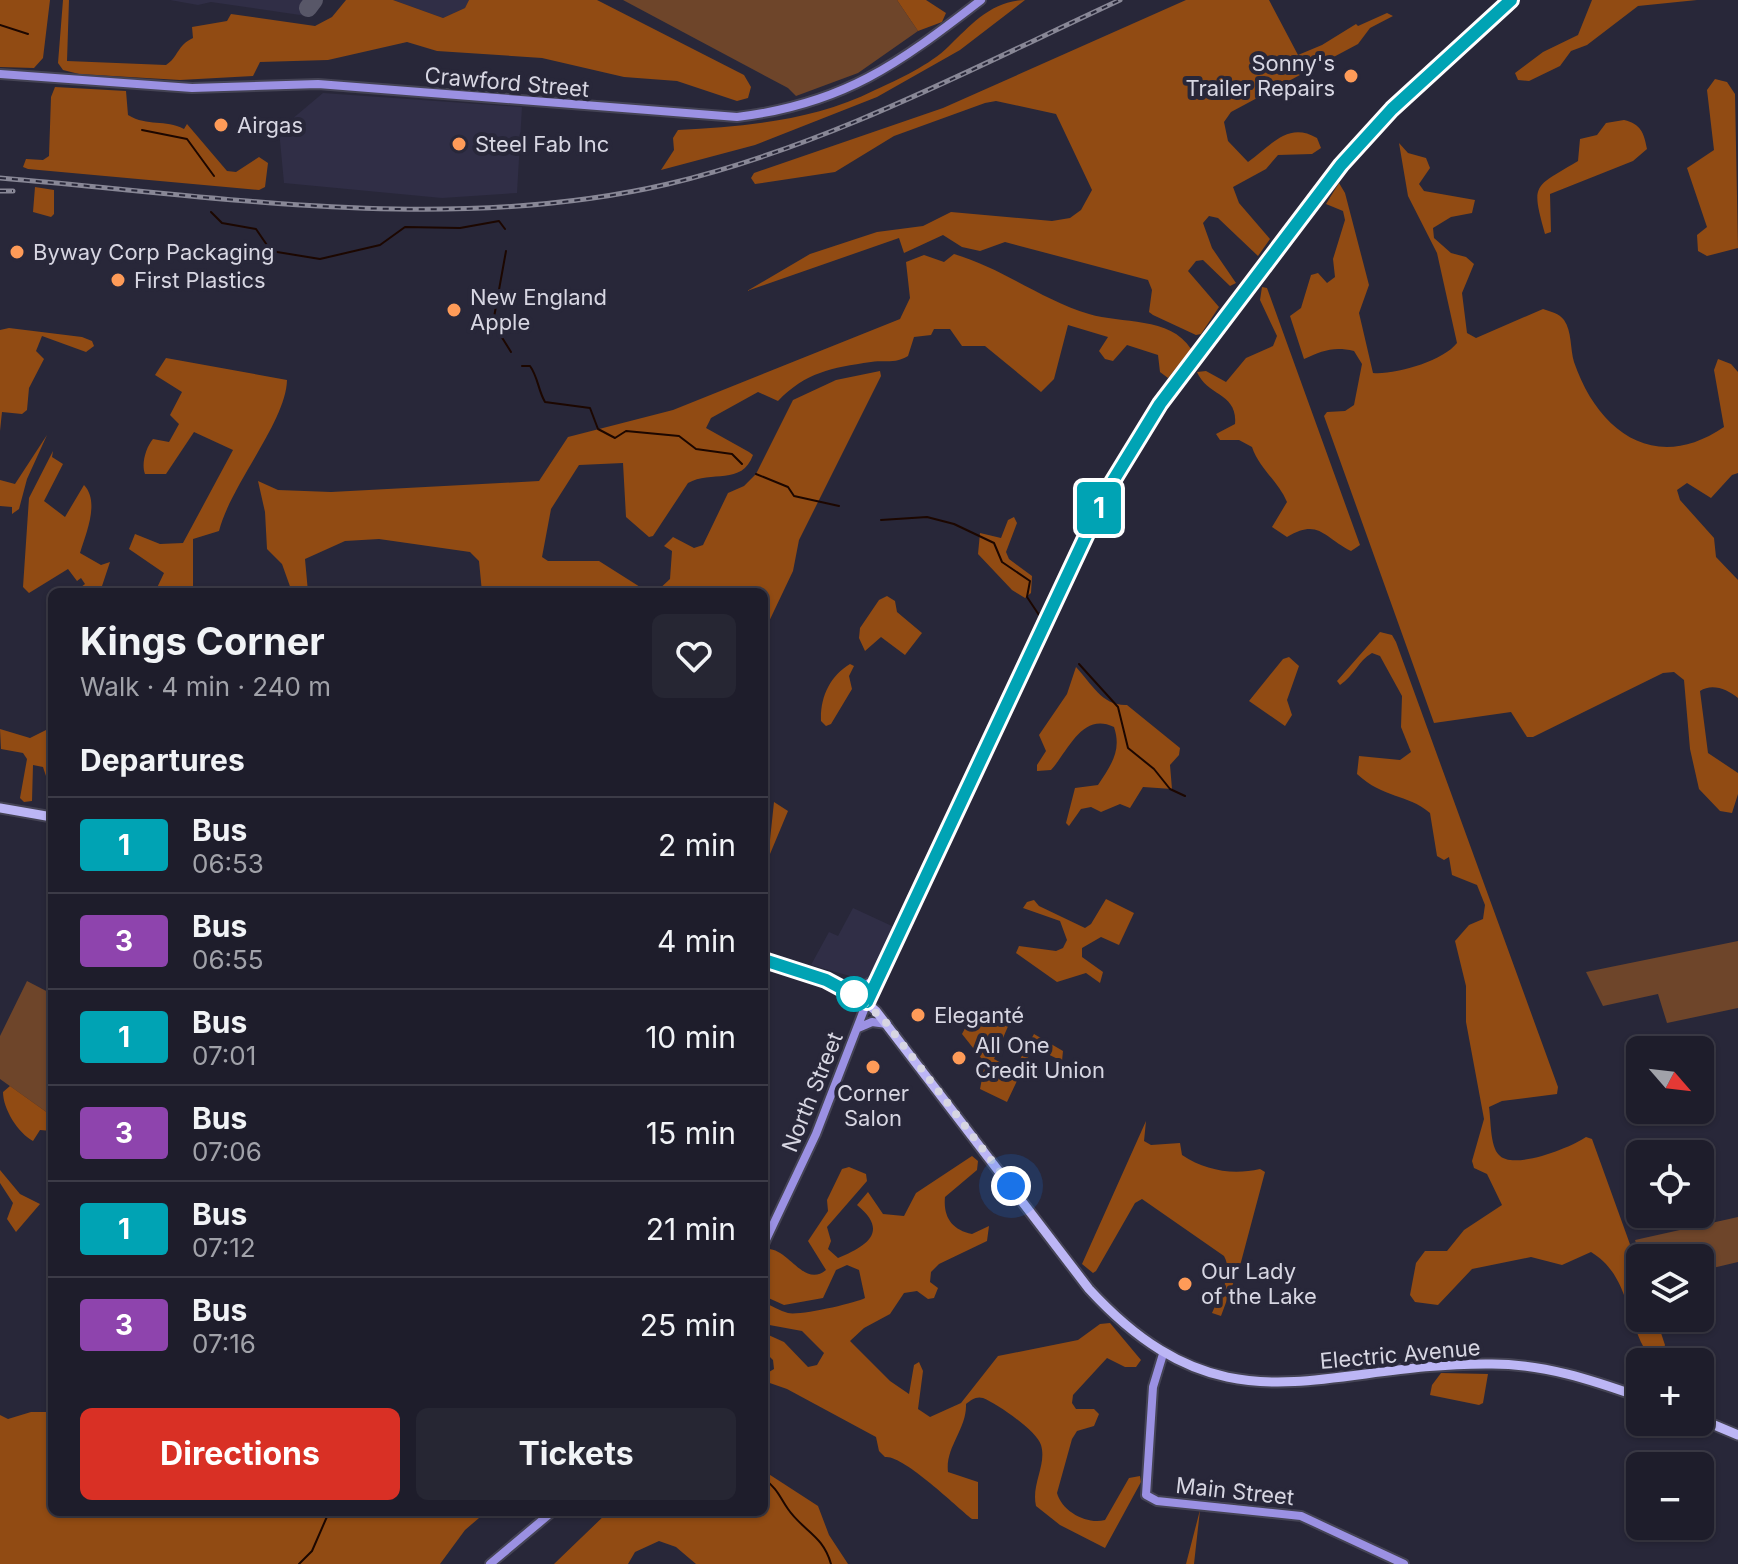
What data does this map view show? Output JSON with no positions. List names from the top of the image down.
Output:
{
  "streets": {
    "main road": [
      "Crawford Street",
      "North Street",
      "Electric Avenue",
      "Main Street"
    ]
  },
  "crossings": [
    ["Electric Avenue", "Main Street"]
  ],
  "places": [
    "Sonny's Trailer Repairs",
    "Airgas",
    "Steel Fab Inc",
    "Byway Corp Packaging",
    "First Plastics",
    "New England Apple",
    "Eleganté",
    "All One Credit Union",
    "Corner Salon",
    "Our Lady of the Lake"
  ],
  "lines": ["bus line 1"],
  "north": "bottom right",
  "page": {
    "on_map": "1",
    "heading": [
      ["Kings Corner", "Walk · 4 min · 240 m"],
      "Departures"
    ],
    "list": [
      {
        "mark": "1",
        "name": "Bus",
        "note": "06:53",
        "value": "2 min"
      },
      {
        "mark": "3",
        "name": "Bus",
        "note": "06:55",
        "value": "4 min"
      },
      {
        "mark": "1",
        "name": "Bus",
        "note": "07:01",
        "value": "10 min"
      },
      {
        "mark": "3",
        "name": "Bus",
        "note": "07:06",
        "value": "15 min"
      },
      {
        "mark": "1",
        "name": "Bus",
        "note": "07:12",
        "value": "21 min"
      },
      {
        "mark": "3",
        "name": "Bus",
        "note": "07:16",
        "value": "25 min"
      }
    ],
    "map_buttons": ["+", "−"],
    "buttons": ["Directions", "Tickets"]
  }
}
